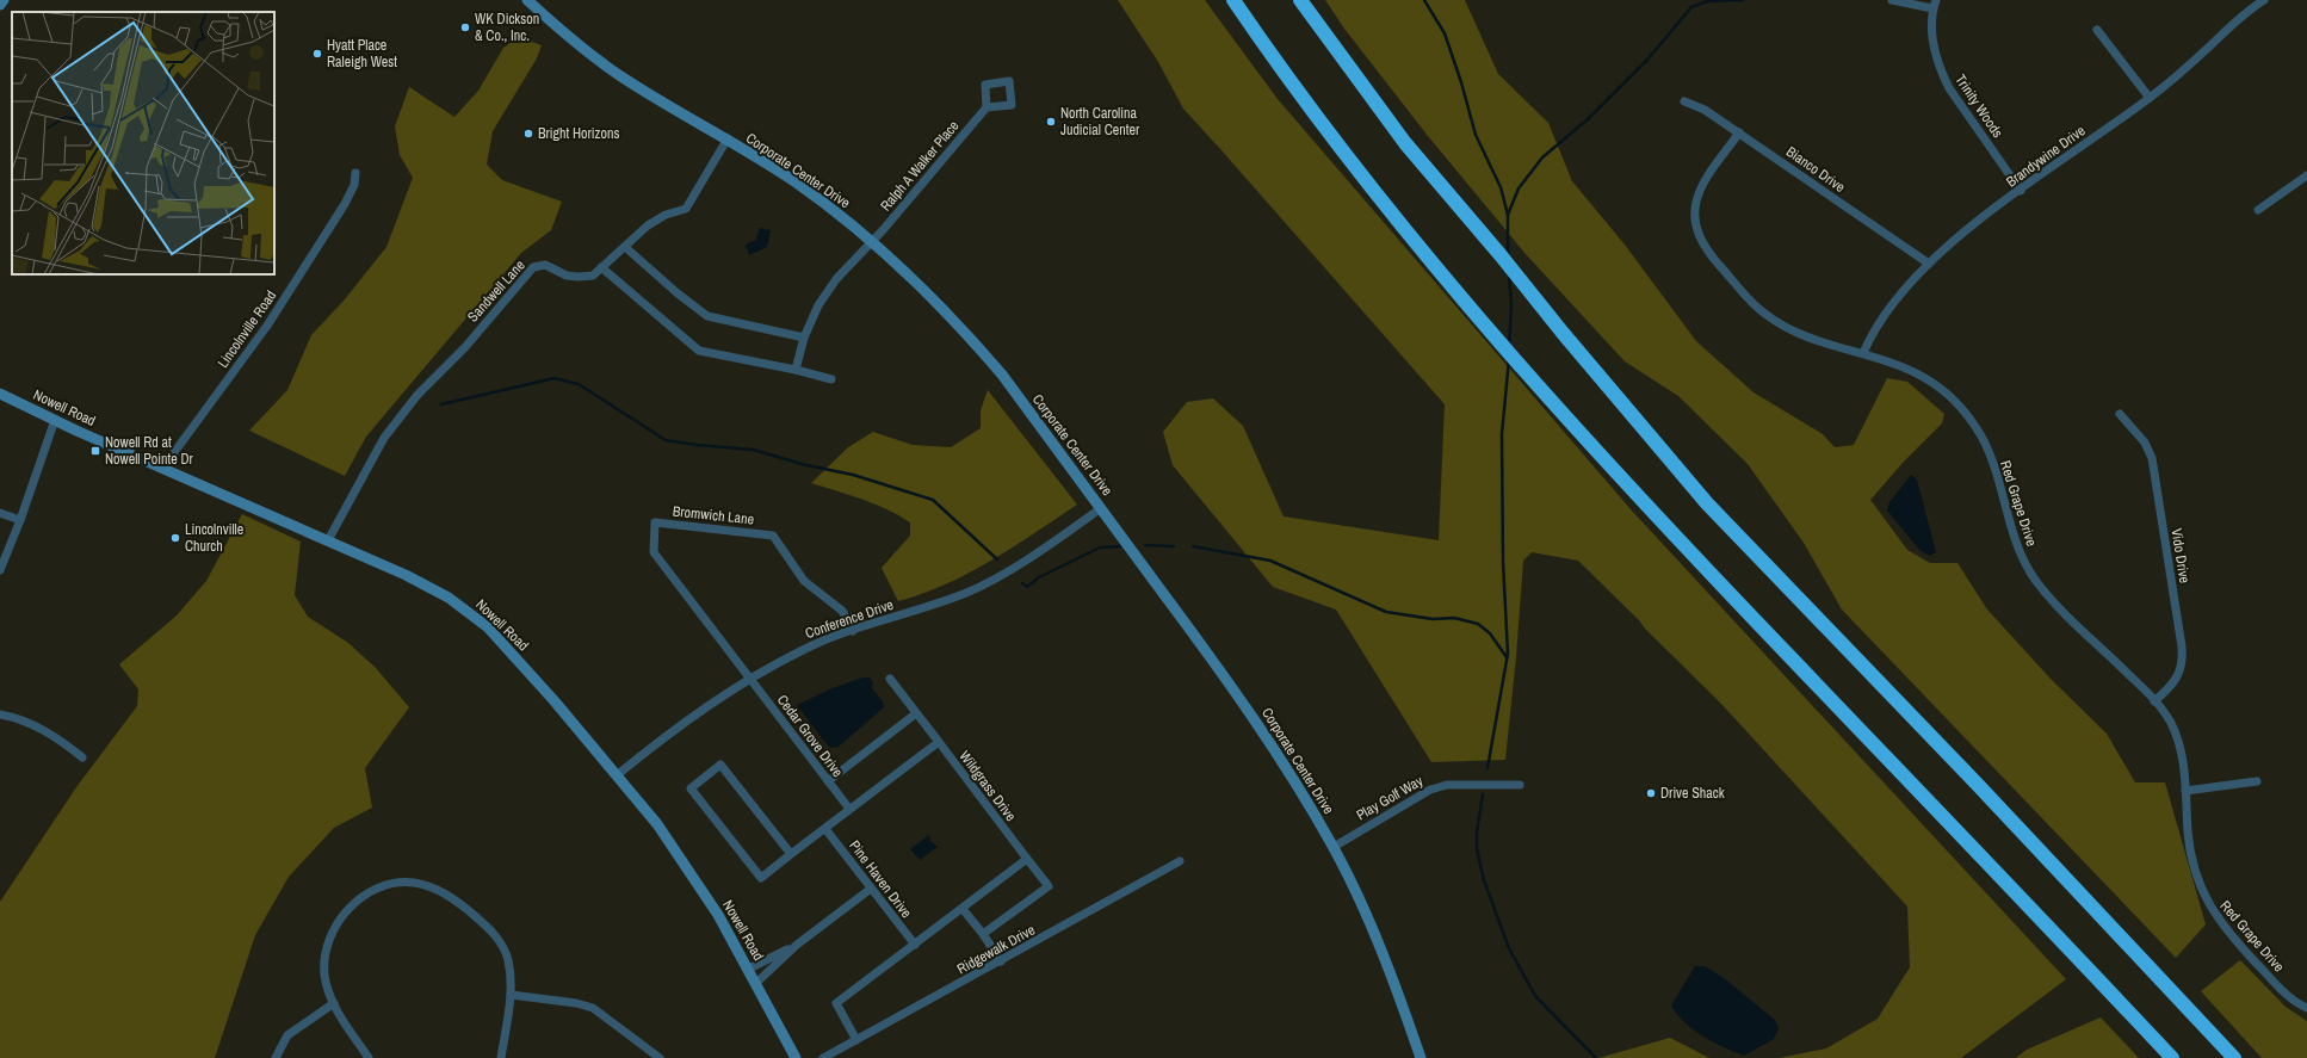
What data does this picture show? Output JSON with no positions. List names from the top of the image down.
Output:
{
  "streets": {
    "street": [
      "Trinity Woods",
      "Brandywine Drive",
      "Ralph A Walker Place",
      "Bianco Drive",
      "Corporate Center Drive",
      "Sandwell Lane",
      "Lincolnville Road",
      "Nowell Road",
      "Red Grape Drive",
      "Bromwich Lane",
      "Vido Drive",
      "Conference Drive",
      "Cedar Grove Drive",
      "Wildgrass Drive",
      "Play Golf Way",
      "Pine Haven Drive",
      "Ridgewalk Drive"
    ]
  },
  "crossings": [
    ["Trinity Woods", "Brandywine Drive"],
    ["Brandywine Drive", "Bianco Drive"],
    ["Brandywine Drive", "Red Grape Drive"],
    ["Ralph A Walker Place", "Corporate Center Drive"],
    ["Bianco Drive", "Red Grape Drive"],
    ["Corporate Center Drive", "Sandwell Lane"],
    ["Corporate Center Drive", "Conference Drive"],
    ["Corporate Center Drive", "Play Golf Way"],
    ["Sandwell Lane", "Nowell Road"],
    ["Lincolnville Road", "Nowell Road"],
    ["Nowell Road", "Conference Drive"],
    ["Red Grape Drive", "Vido Drive"],
    ["Bromwich Lane", "Conference Drive"],
    ["Bromwich Lane", "Cedar Grove Drive"],
    ["Conference Drive", "Cedar Grove Drive"]
  ],
  "places": {
    "other": [
      "WK Dickson & Co., Inc.",
      "Hyatt Place Raleigh West",
      "North Carolina Judicial Center",
      "Bright Horizons",
      "Lincolnville Church",
      "Drive Shack"
    ],
    "transit": ["Nowell Rd at Nowell Pointe Dr"]
  }
}
